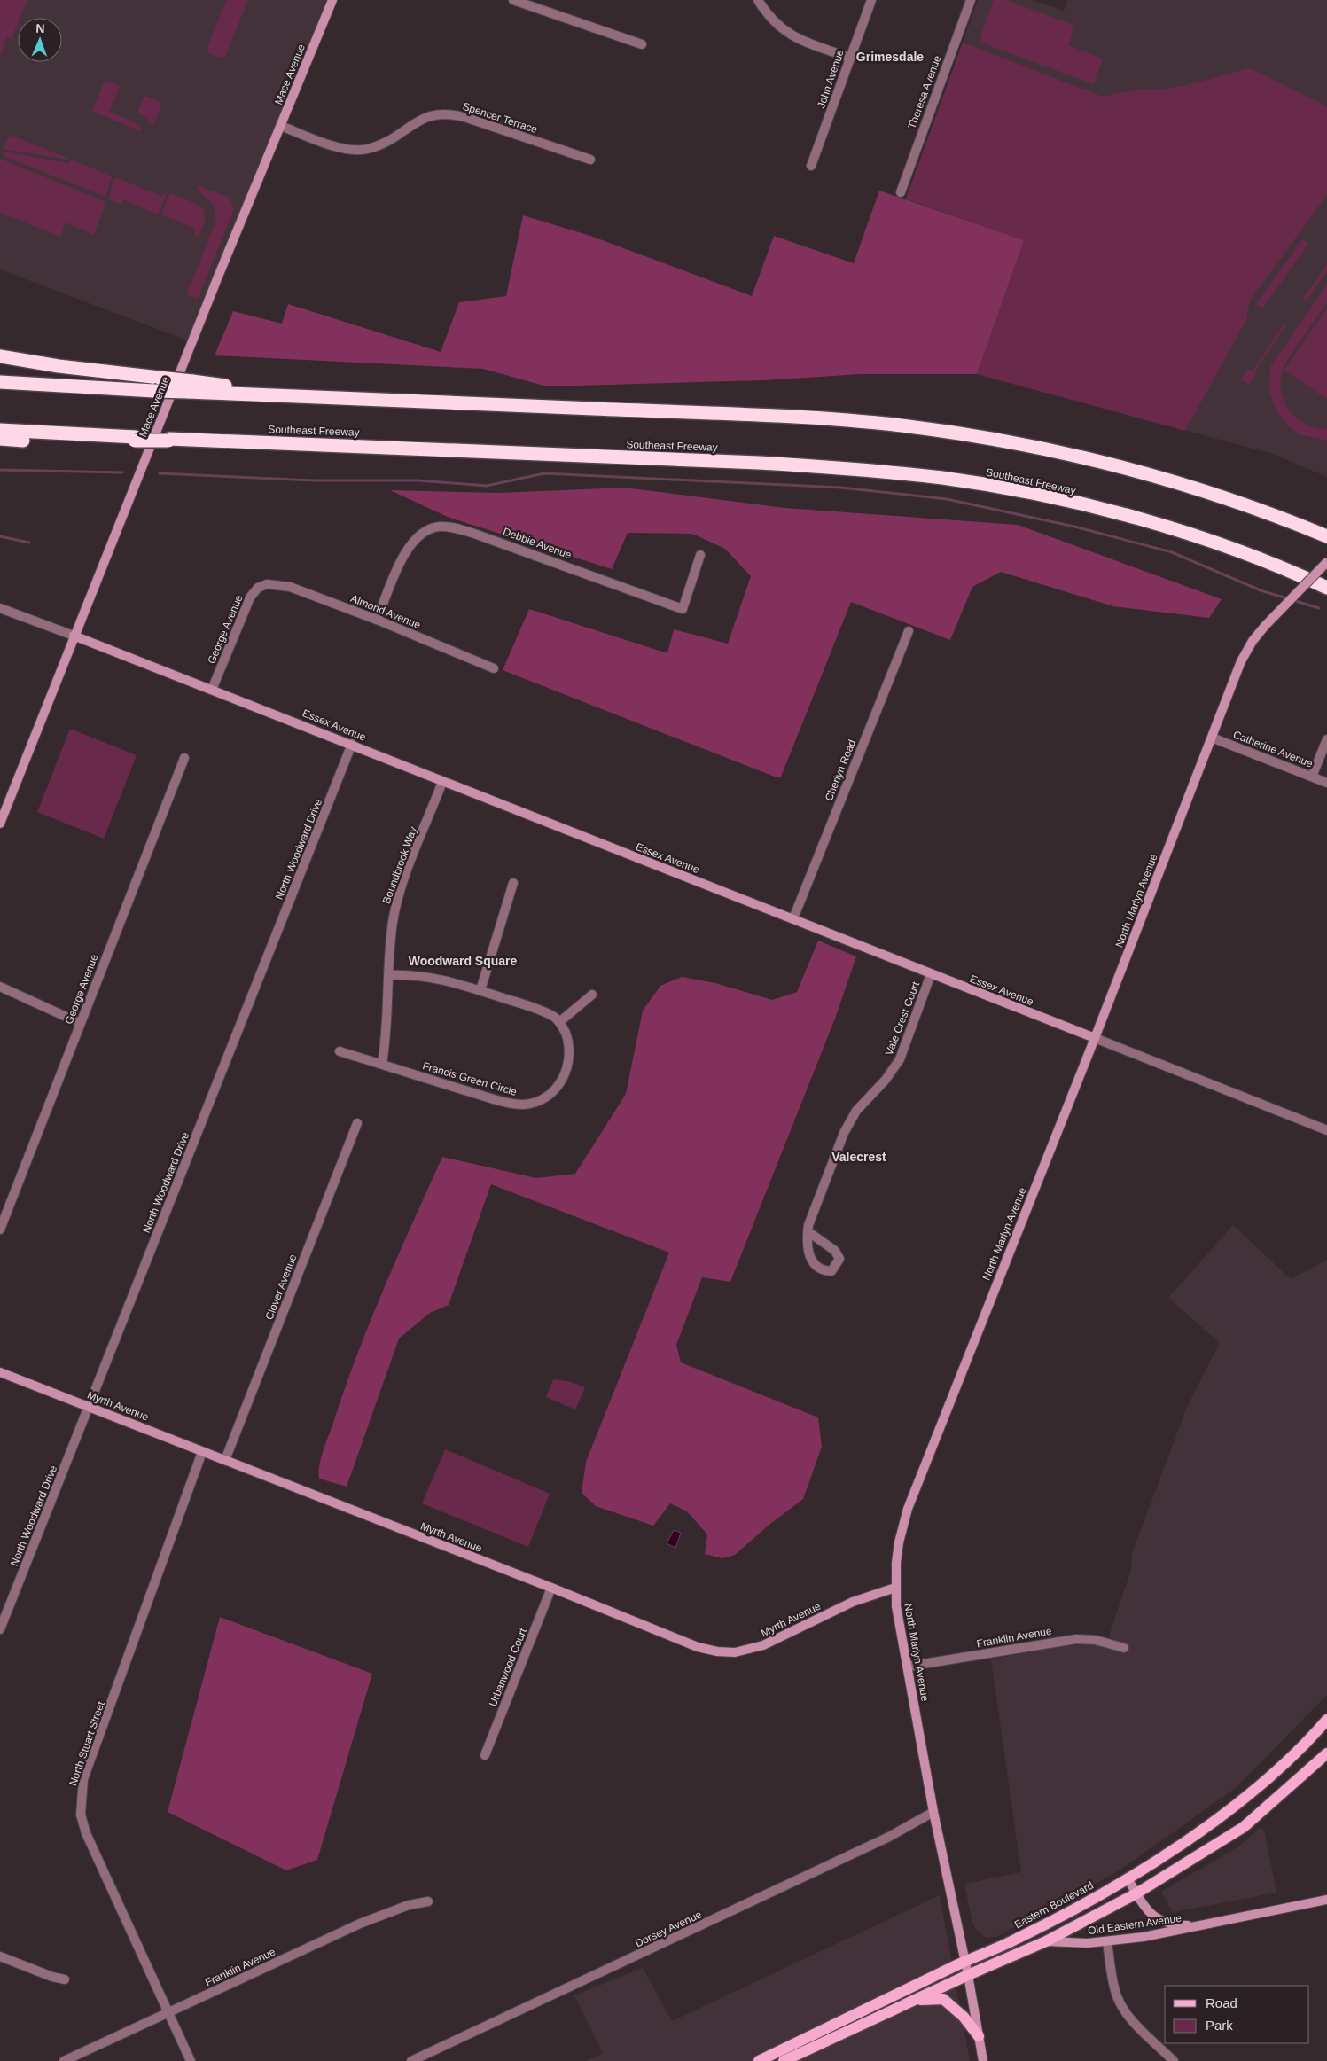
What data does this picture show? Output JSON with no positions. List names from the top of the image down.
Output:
{
  "streets": {
    "highway": ["Southeast Freeway"],
    "main road": ["Eastern Boulevard"],
    "street": [
      "Mace Avenue",
      "John Avenue",
      "Theresa Avenue",
      "Spencer Terrace",
      "Debbie Avenue",
      "Almond Avenue",
      "George Avenue",
      "Essex Avenue",
      "Catherine Avenue",
      "Cherlyn Road",
      "North Woodward Drive",
      "Boundbrook Way",
      "North Marlyn Avenue",
      "Vale Crest Court",
      "Francis Green Circle",
      "Clover Avenue",
      "Myrth Avenue",
      "Franklin Avenue",
      "Urbanwood Court",
      "North Stuart Street",
      "Old Eastern Avenue",
      "Dorsey Avenue"
    ]
  },
  "crossings": [
    ["Mace Avenue", "Spencer Terrace"],
    ["Mace Avenue", "Essex Avenue"],
    ["Debbie Avenue", "Almond Avenue"],
    ["Almond Avenue", "George Avenue"],
    ["George Avenue", "Essex Avenue"],
    ["Essex Avenue", "Cherlyn Road"],
    ["Essex Avenue", "North Woodward Drive"],
    ["Essex Avenue", "Boundbrook Way"],
    ["Essex Avenue", "North Marlyn Avenue"],
    ["Essex Avenue", "Vale Crest Court"],
    ["Catherine Avenue", "North Marlyn Avenue"],
    ["North Woodward Drive", "Myrth Avenue"],
    ["Boundbrook Way", "Francis Green Circle"],
    ["North Marlyn Avenue", "Myrth Avenue"],
    ["North Marlyn Avenue", "Franklin Avenue"],
    ["North Marlyn Avenue", "Eastern Boulevard"],
    ["North Marlyn Avenue", "Dorsey Avenue"],
    ["Clover Avenue", "Myrth Avenue"],
    ["Myrth Avenue", "Urbanwood Court"],
    ["Myrth Avenue", "North Stuart Street"],
    ["Franklin Avenue", "North Stuart Street"],
    ["Eastern Boulevard", "Old Eastern Avenue"]
  ],
  "districts": ["Grimesdale", "Woodward Square", "Valecrest"],
  "legend": ["Road", "Park"],
  "north": "top"
}
